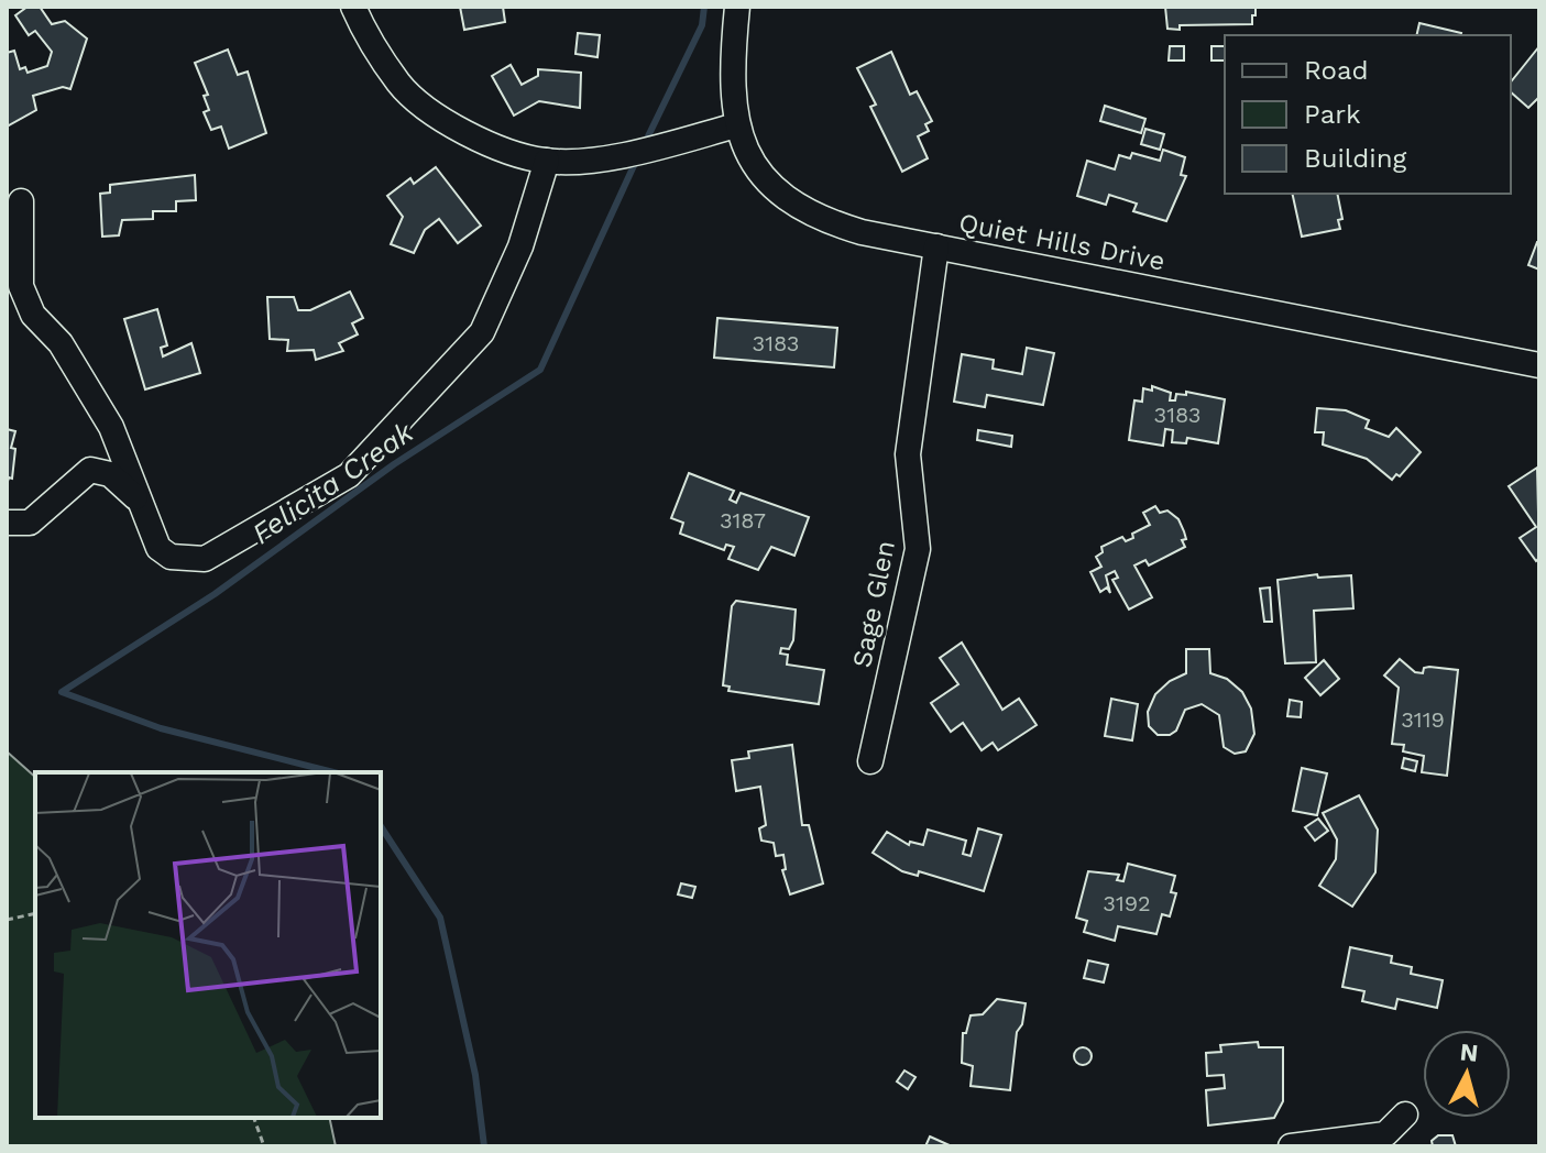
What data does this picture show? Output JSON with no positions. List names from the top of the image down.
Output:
{
  "streets": {
    "street": ["Quiet Hills Drive", "Sage Glen"]
  },
  "crossings": [
    ["Quiet Hills Drive", "Sage Glen"]
  ],
  "water": ["Felicita Creak"],
  "house_numbers": [
    "3183",
    "3183",
    "3187",
    "3119",
    "3192"
  ],
  "legend": ["Road", "Park", "Building"],
  "north": "top"
}
